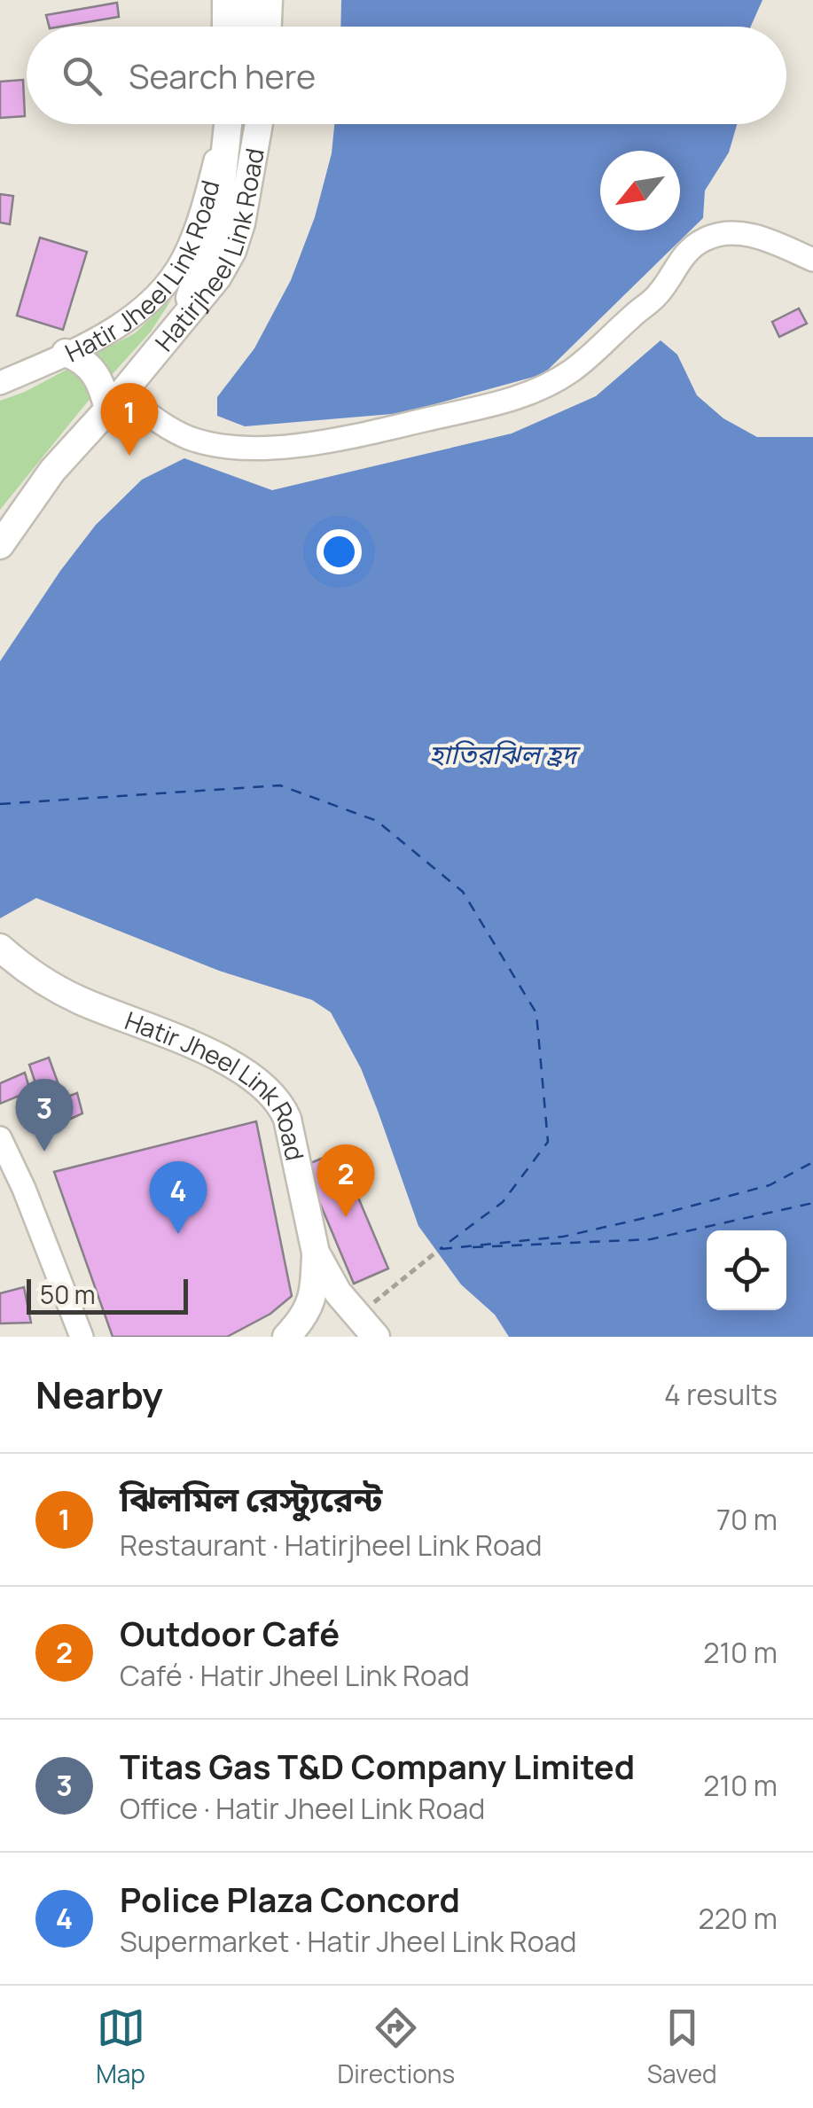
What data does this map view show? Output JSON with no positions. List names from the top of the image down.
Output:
{
  "streets": {
    "main road": ["Hatirjheel Link Road", "Hatir Jheel Link Road"]
  },
  "crossings": [
    ["Hatirjheel Link Road", "Hatir Jheel Link Road"]
  ],
  "water": ["হাতিরঝিল হ্রদ"],
  "scale_bar": "50 m",
  "north": "bottom left",
  "page": {
    "search": "Search here",
    "pins": [
      "1",
      "3",
      "2",
      "4"
    ],
    "scale": "50 m",
    "heading": ["Nearby", "4 results"],
    "list": [
      {
        "mark": "1",
        "name": "ঝিলমিল রেস্ট্যুরেন্ট",
        "note": "Restaurant · Hatirjheel Link Road",
        "value": "70 m"
      },
      {
        "mark": "2",
        "name": "Outdoor Café",
        "note": "Café · Hatir Jheel Link Road",
        "value": "210 m"
      },
      {
        "mark": "3",
        "name": "Titas Gas T&D Company Limited",
        "note": "Office · Hatir Jheel Link Road",
        "value": "210 m"
      },
      {
        "mark": "4",
        "name": "Police Plaza Concord",
        "note": "Supermarket · Hatir Jheel Link Road",
        "value": "220 m"
      }
    ],
    "nav": ["Map", "Directions", "Saved"]
  }
}
